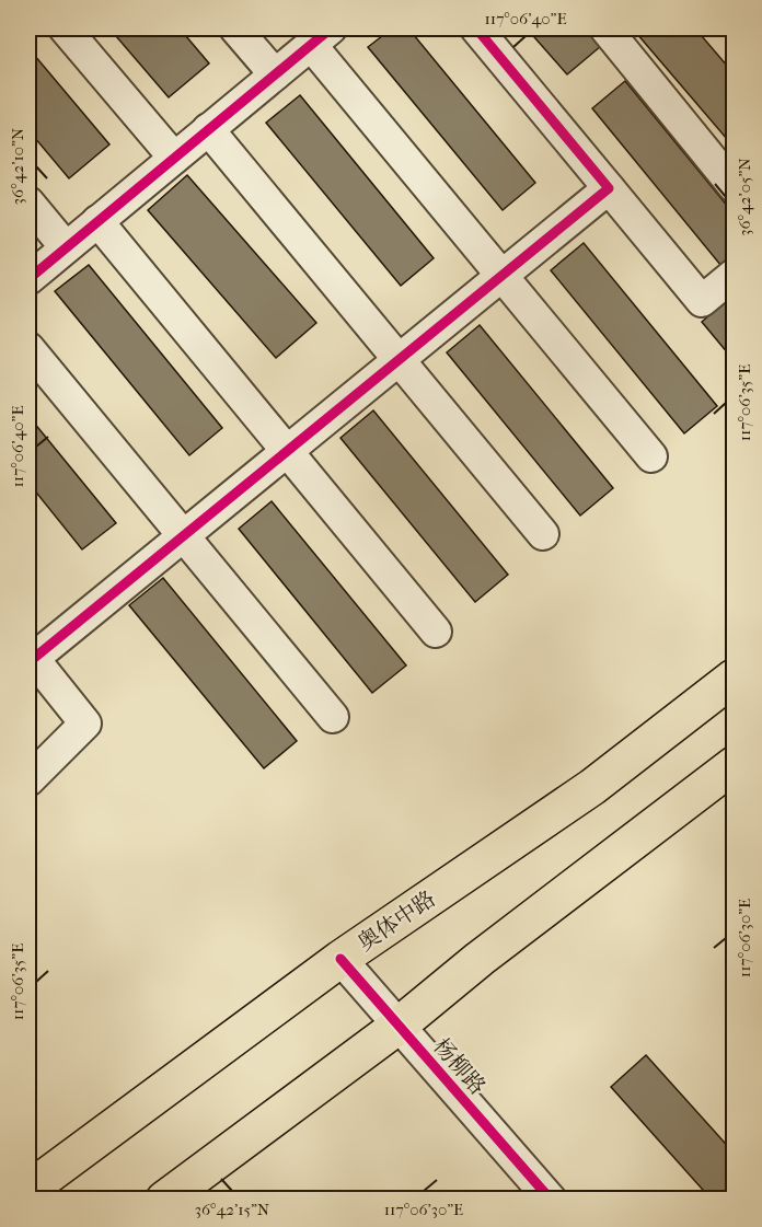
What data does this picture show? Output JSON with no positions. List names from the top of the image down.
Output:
{
  "streets": {
    "main road": ["奥体中路"],
    "street": ["杨柳路"]
  },
  "crossings": [
    ["奥体中路", "杨柳路"]
  ],
  "coordinates": [
    "117°06'40\"E",
    "36°42'10\"N",
    "36°42'05\"N",
    "117°06'35\"E",
    "117°06'30\"E",
    "36°42'15\"N"
  ]
}
